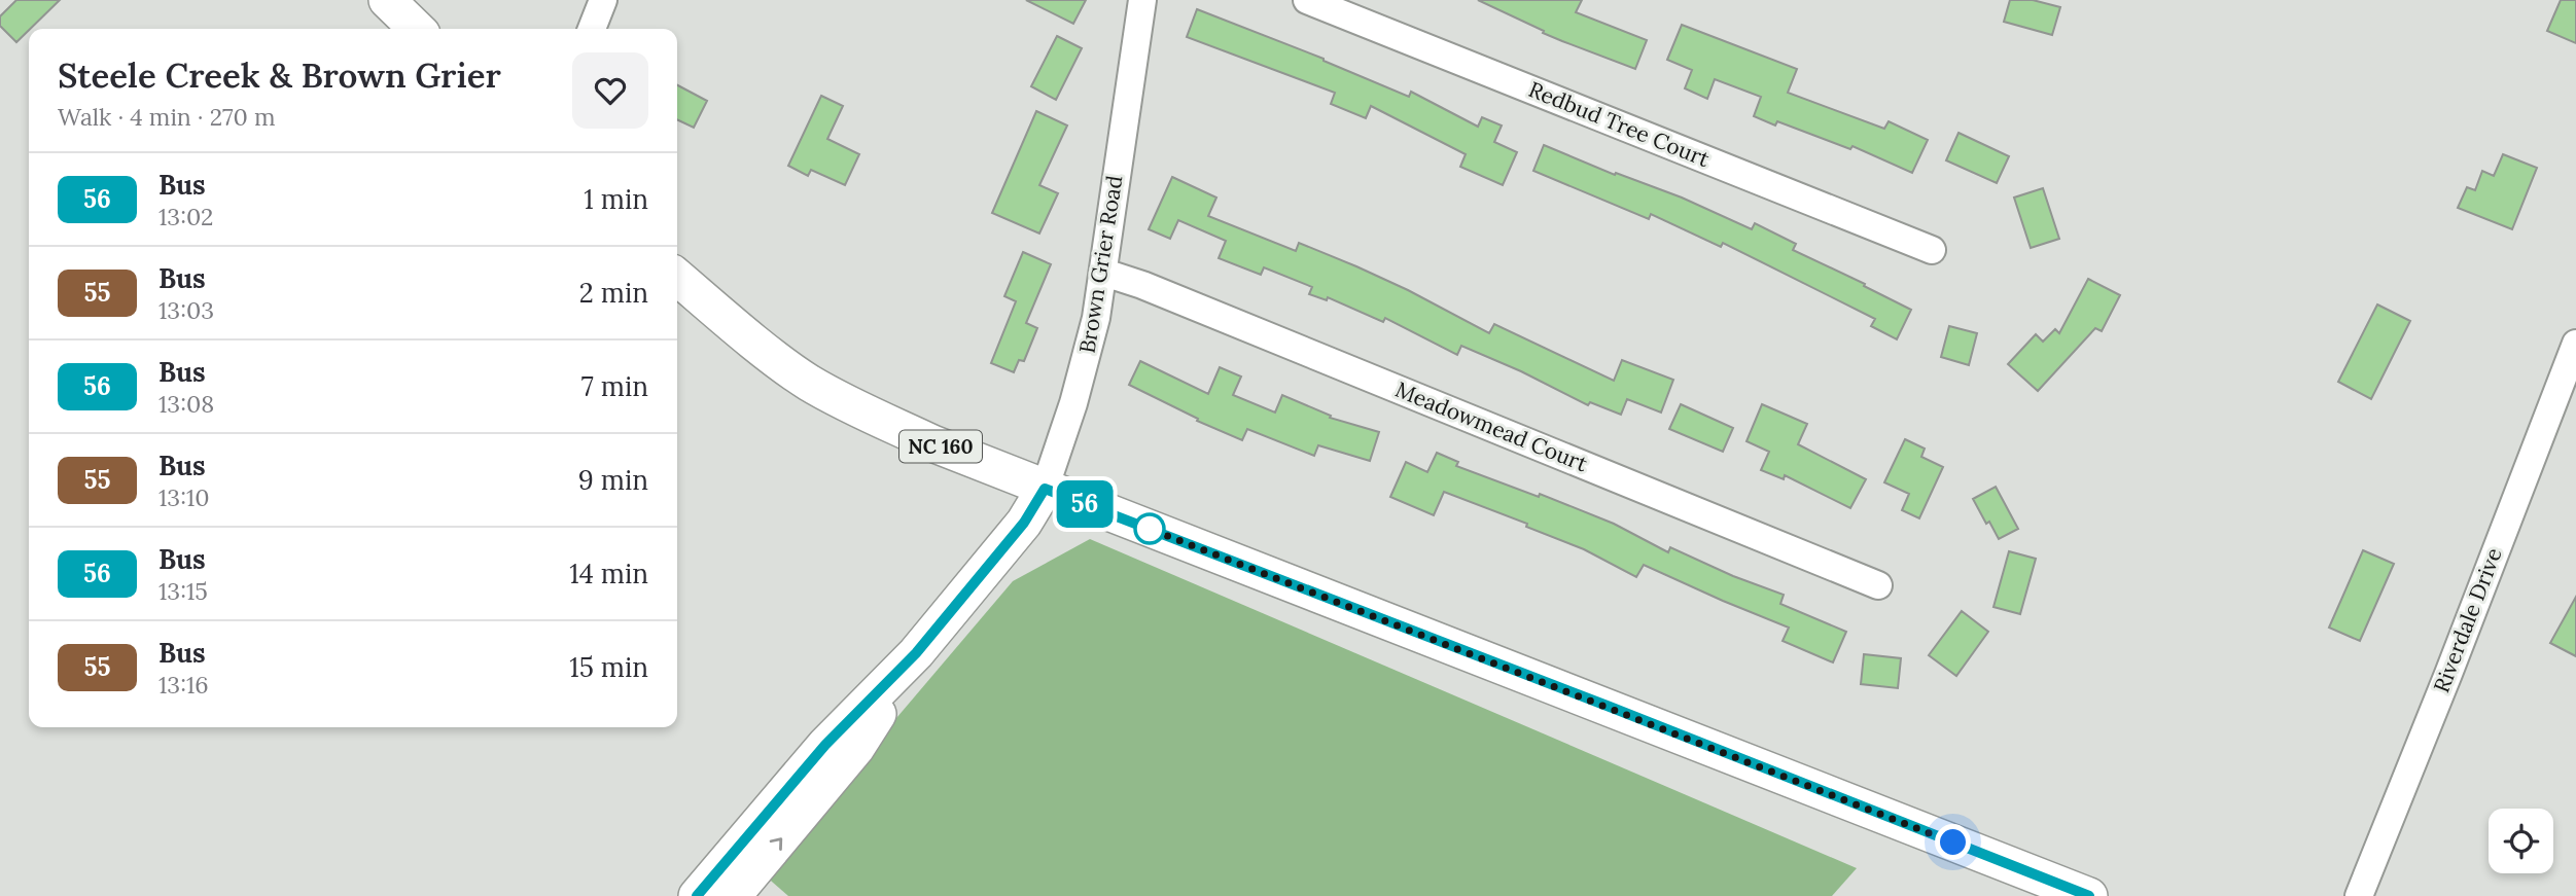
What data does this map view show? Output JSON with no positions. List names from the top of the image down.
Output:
{
  "streets": {
    "main road": ["Brown Grier Road", "NC 160"],
    "street": ["Redbud Tree Court", "Meadowmead Court", "Riverdale Drive"]
  },
  "crossings": [
    ["Brown Grier Road", "Meadowmead Court"],
    ["Brown Grier Road", "NC 160"]
  ],
  "lines": ["bus line 56"],
  "page": {
    "on_map": "56",
    "heading": ["Steele Creek & Brown Grier", "Walk · 4 min · 270 m"],
    "list": [
      {
        "mark": "56",
        "name": "Bus",
        "note": "13:02",
        "value": "1 min"
      },
      {
        "mark": "55",
        "name": "Bus",
        "note": "13:03",
        "value": "2 min"
      },
      {
        "mark": "56",
        "name": "Bus",
        "note": "13:08",
        "value": "7 min"
      },
      {
        "mark": "55",
        "name": "Bus",
        "note": "13:10",
        "value": "9 min"
      },
      {
        "mark": "56",
        "name": "Bus",
        "note": "13:15",
        "value": "14 min"
      },
      {
        "mark": "55",
        "name": "Bus",
        "note": "13:16",
        "value": "15 min"
      }
    ]
  }
}
